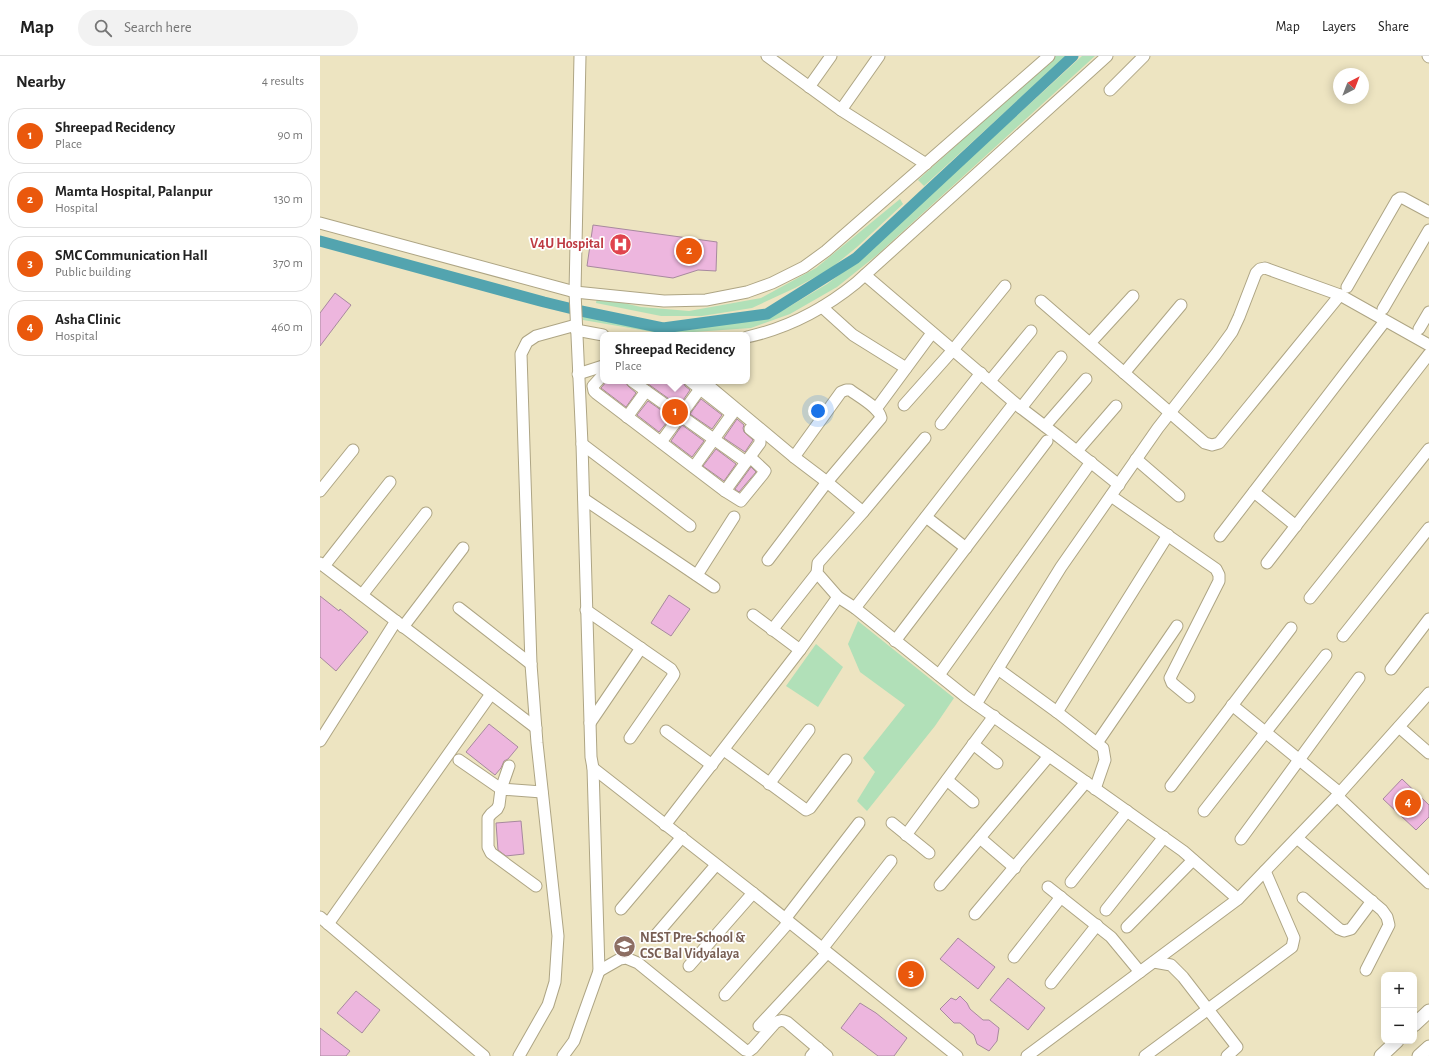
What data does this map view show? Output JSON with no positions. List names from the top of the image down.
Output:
{
  "places": {
    "hospital": ["V4U Hospital"],
    "school or university": ["NEST Pre-School & CSC Bal Vidyalaya"]
  },
  "north": "top right",
  "page": {
    "header": "Map",
    "search": "Search here",
    "nav": ["Map", "Layers", "Share"],
    "heading": ["Nearby", "4 results"],
    "list": [
      {
        "mark": "1",
        "name": "Shreepad Recidency",
        "note": "Place",
        "value": "90 m"
      },
      {
        "mark": "2",
        "name": "Mamta Hospital, Palanpur",
        "note": "Hospital",
        "value": "130 m"
      },
      {
        "mark": "3",
        "name": "SMC Communication Hall",
        "note": "Public building",
        "value": "370 m"
      },
      {
        "mark": "4",
        "name": "Asha Clinic",
        "note": "Hospital",
        "value": "460 m"
      }
    ],
    "pins": [
      "2",
      "1",
      "4",
      "3"
    ],
    "popup": ["Shreepad Recidency", "Place"],
    "map_buttons": ["+", "−"]
  }
}
